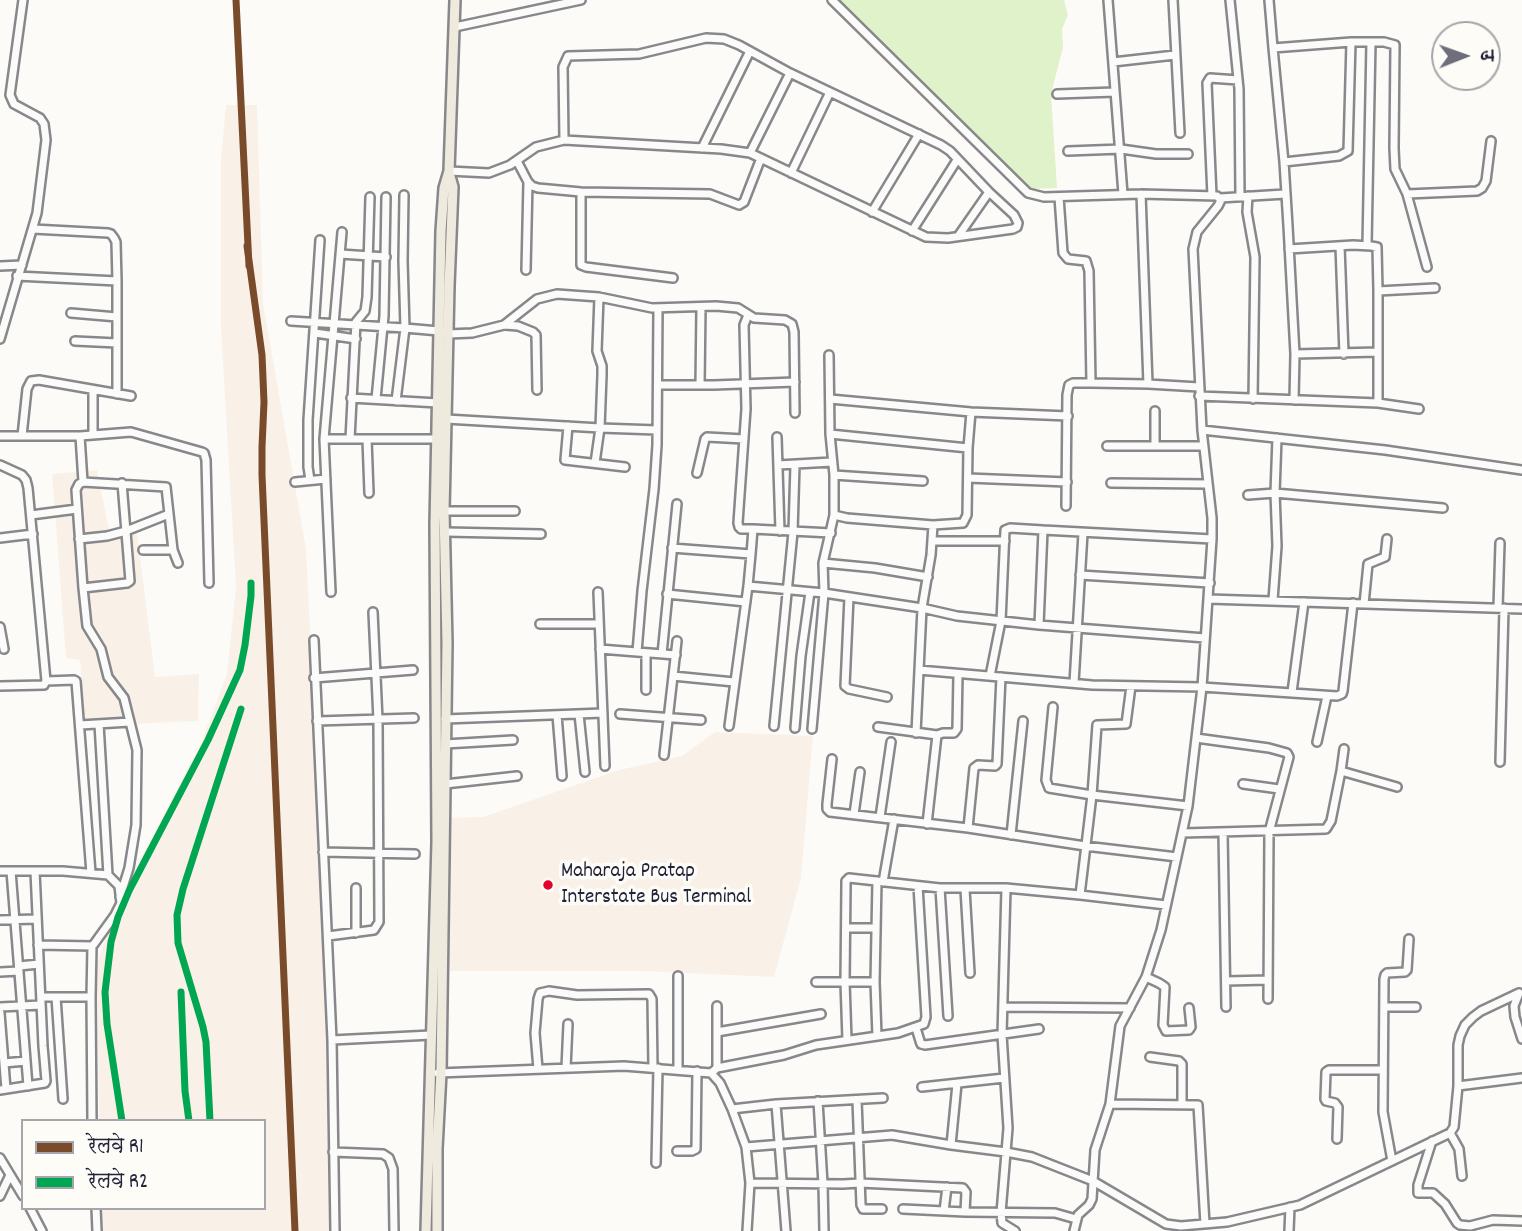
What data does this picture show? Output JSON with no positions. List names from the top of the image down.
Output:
{
  "places": ["Maharaja Pratap Interstate Bus Terminal"],
  "lines": ["rail line R1", "rail line R2"],
  "legend": ["रेलवे R1", "रेलवे R2"],
  "north": "right"
}
